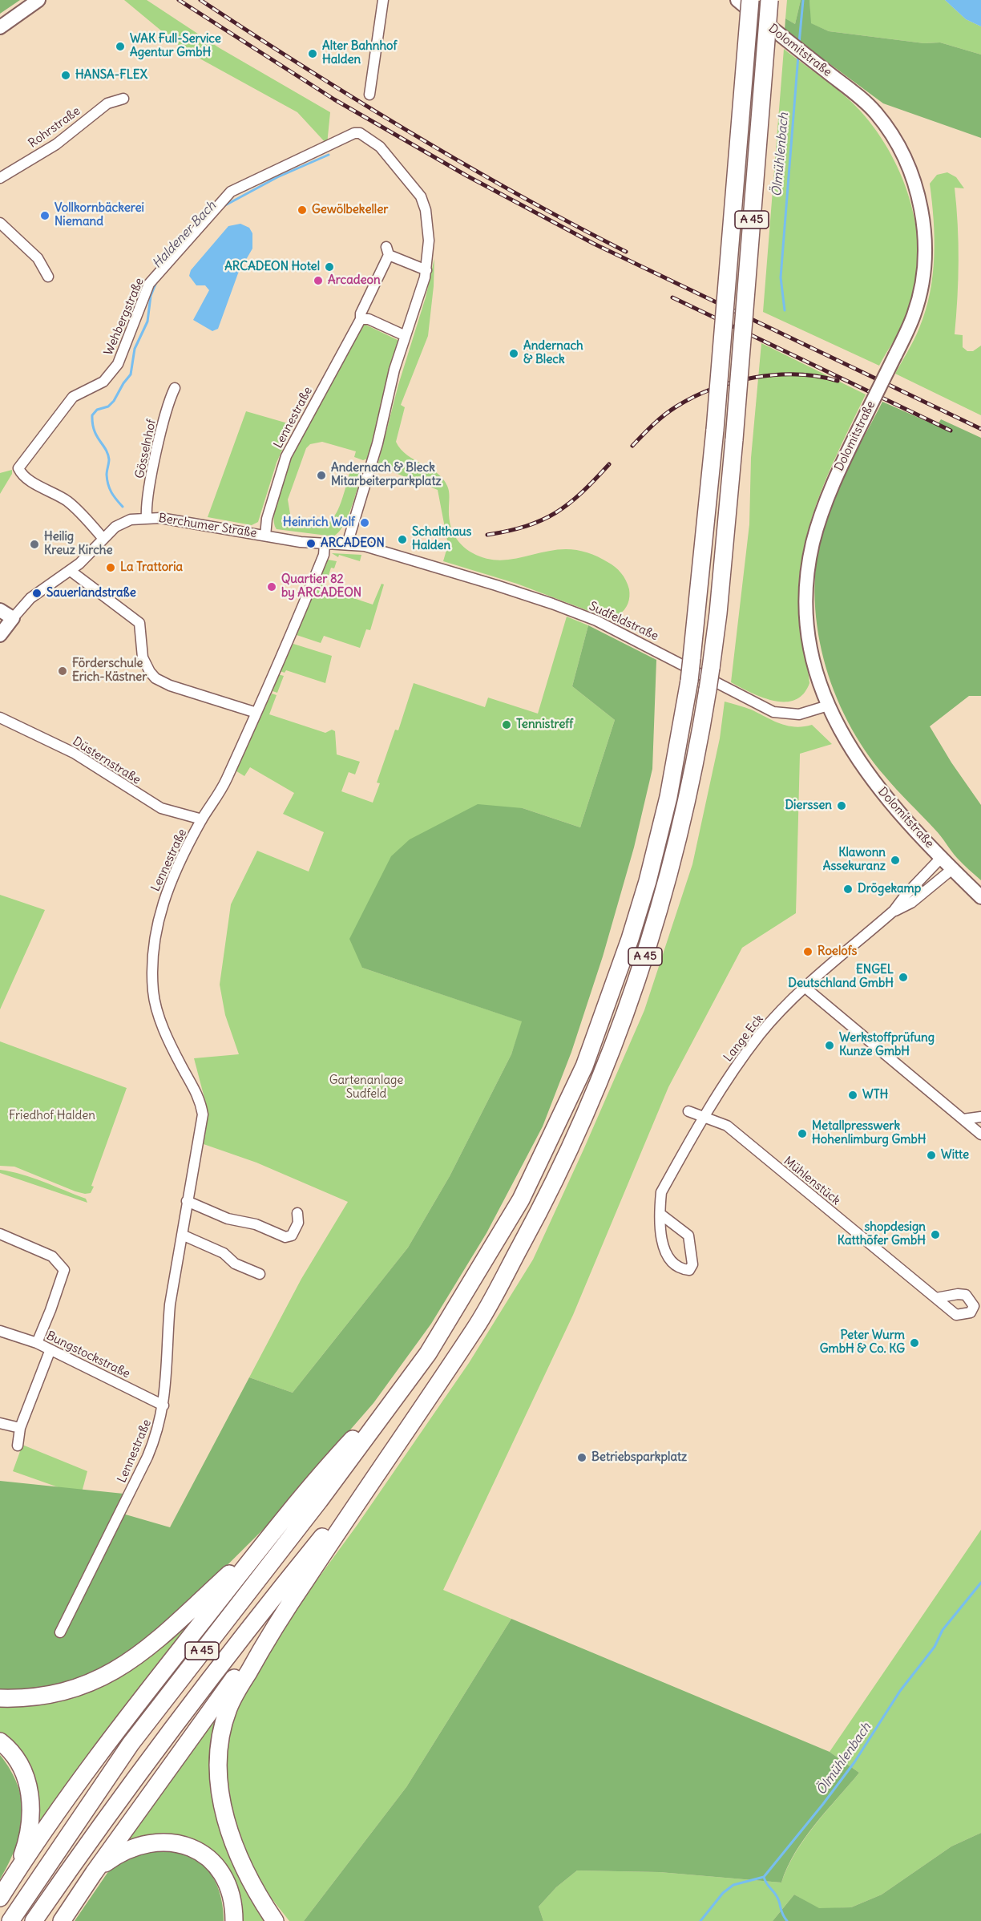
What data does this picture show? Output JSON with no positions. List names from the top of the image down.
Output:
{
  "streets": {
    "highway": ["A 45"],
    "street": [
      "Dolomitstraße",
      "Rohrstraße",
      "Wehbergstraße",
      "Lennestraße",
      "Gösselnhof",
      "Berchumer Straße",
      "Sudfeldstraße",
      "Düsternstraße",
      "Lange Eck",
      "Mühlenstück",
      "Bungstockstraße"
    ]
  },
  "crossings": [
    ["Dolomitstraße", "Sudfeldstraße"],
    ["Dolomitstraße", "Lange Eck"],
    ["Wehbergstraße", "Lennestraße"],
    ["Wehbergstraße", "Berchumer Straße"],
    ["Lennestraße", "Berchumer Straße"],
    ["Lennestraße", "Düsternstraße"],
    ["Lennestraße", "Bungstockstraße"],
    ["Gösselnhof", "Berchumer Straße"],
    ["Berchumer Straße", "Sudfeldstraße"],
    ["Lange Eck", "Mühlenstück"]
  ],
  "water": ["Ölmühlenbach", "Haldener Bach"],
  "parks": ["Gartenanlage Sudfeld", "Friedhof Halden"],
  "places": [
    "WAK Full-Service Agentur GmbH",
    "Alter Bahnhof Halden",
    "HANSA-FLEX",
    "Gewölbekeller",
    "Vollkornbäckerei Niemand",
    "ARCADEON Hotel",
    "Arcadeon",
    "Andernach & Bleck",
    "Andernach & Bleck Mitarbeiterparkplatz",
    "Heinrich Wolf",
    "Schalthaus Halden",
    "ARCADEON",
    "Heilig Kreuz Kirche",
    "La Trattoria",
    "Quartier 82 by ARCADEON",
    "Sauerlandstraße",
    "Förderschule Erich-Kästner",
    "Tennistreff",
    "Dierssen",
    "Klawonn Assekuranz",
    "Drögekamp",
    "Roelofs",
    "ENGEL Deutschland GmbH",
    "Werkstoffprüfung Kunze GmbH",
    "WTH",
    "Metallpresswerk Hohenlimburg GmbH",
    "Witte",
    "shopdesign Katthöfer GmbH",
    "Peter Wurm GmbH & Co. KG",
    "Betriebsparkplatz"
  ]
}
